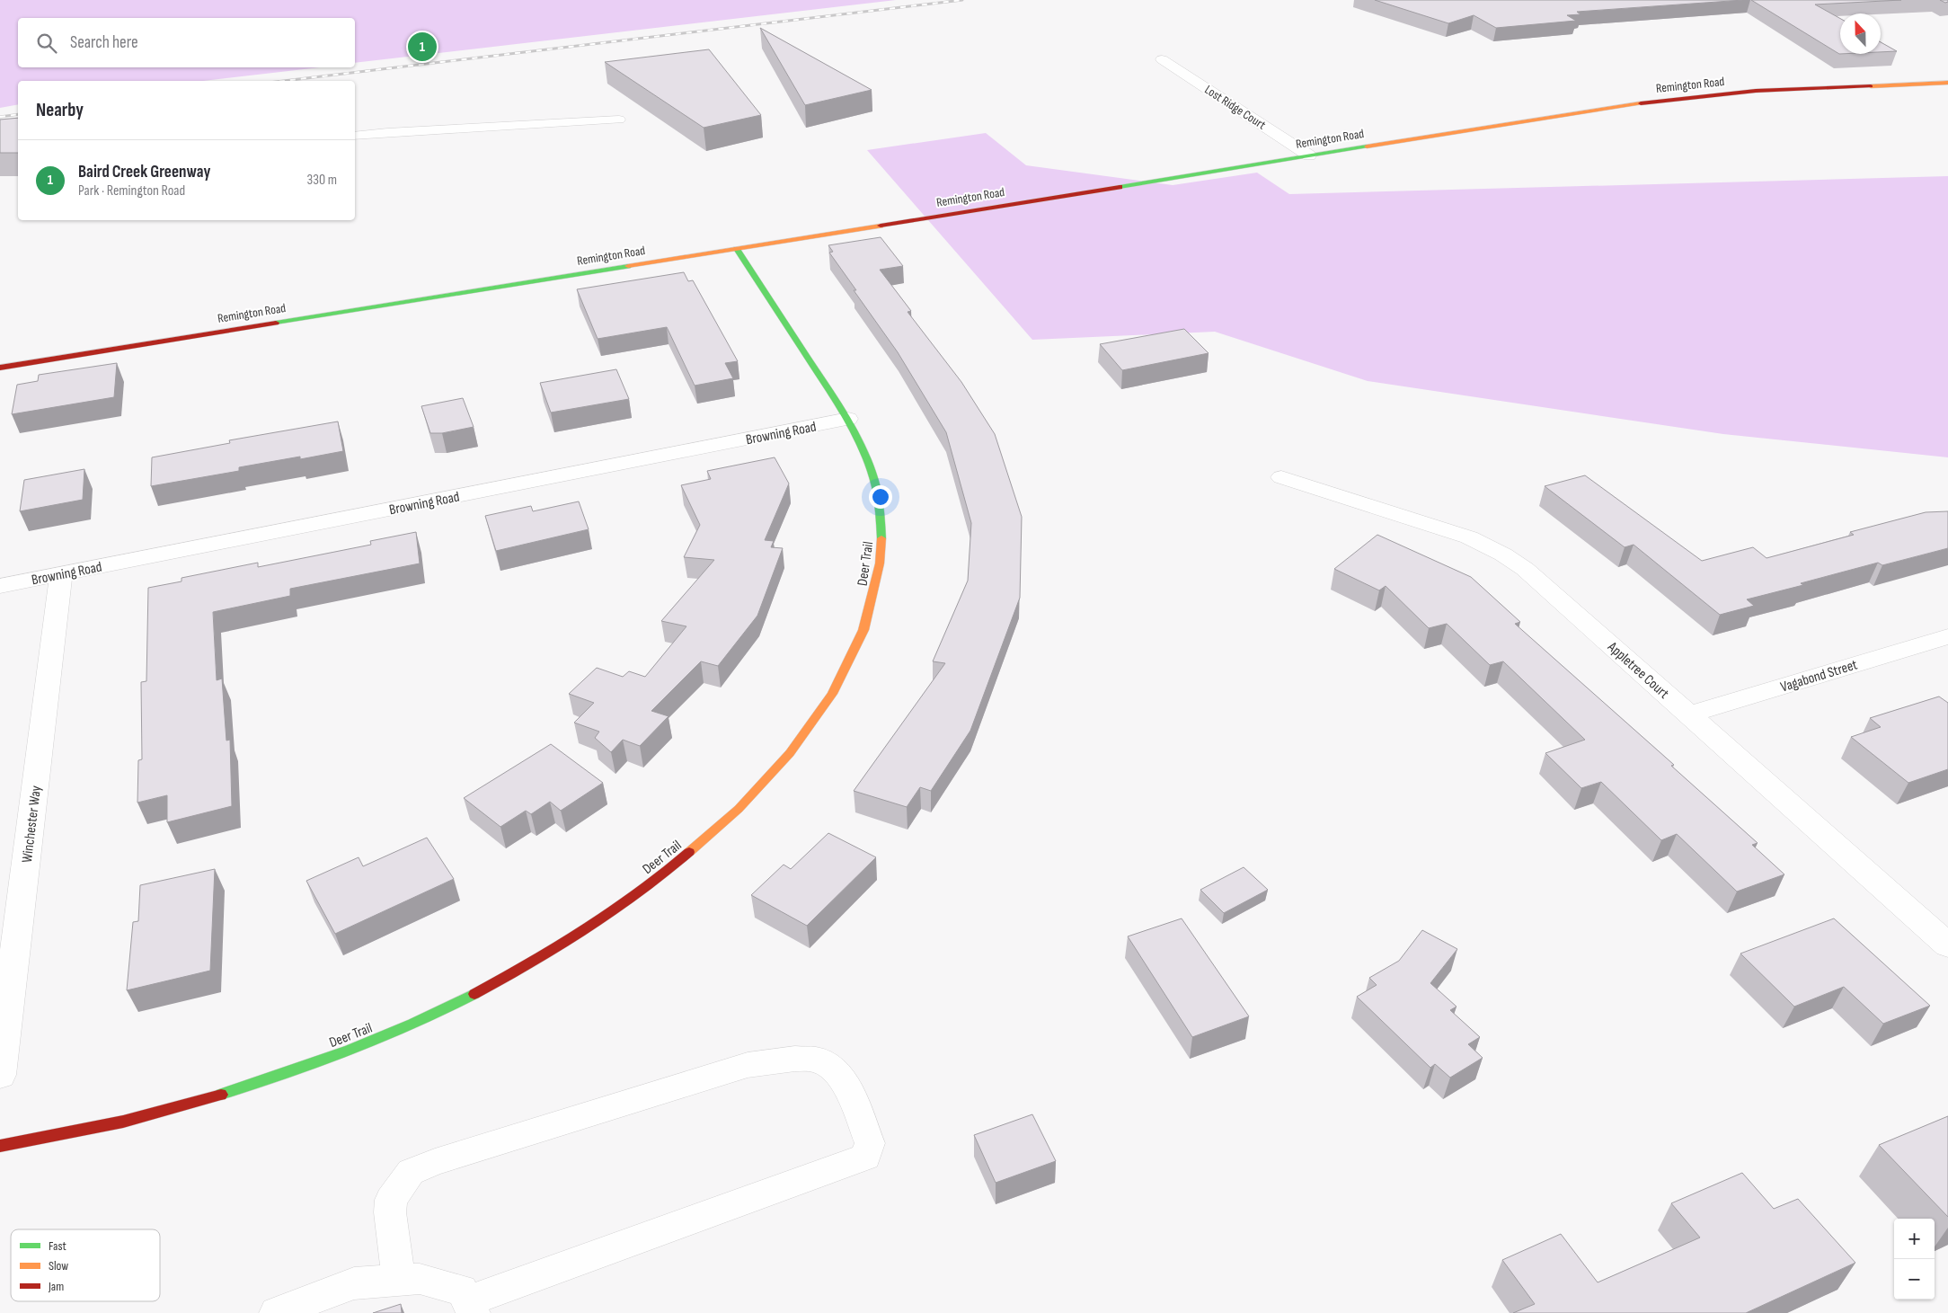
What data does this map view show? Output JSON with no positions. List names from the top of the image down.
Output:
{
  "streets": {
    "street": [
      "Remington Road",
      "Lost Ridge Court",
      "Browning Road",
      "Deer Trail",
      "Appletree Court",
      "Vagabond Street",
      "Winchester Way"
    ]
  },
  "crossings": [
    ["Remington Road", "Lost Ridge Court"],
    ["Remington Road", "Deer Trail"],
    ["Browning Road", "Deer Trail"],
    ["Browning Road", "Winchester Way"],
    ["Appletree Court", "Vagabond Street"]
  ],
  "legend": ["Fast", "Slow", "Jam"],
  "north": "top",
  "page": {
    "search": "Search here",
    "pins": "1",
    "heading": "Nearby",
    "list": [
      {
        "mark": "1",
        "name": "Baird Creek Greenway",
        "note": "Park · Remington Road",
        "value": "330 m"
      }
    ],
    "map_buttons": ["+", "−"]
  }
}
